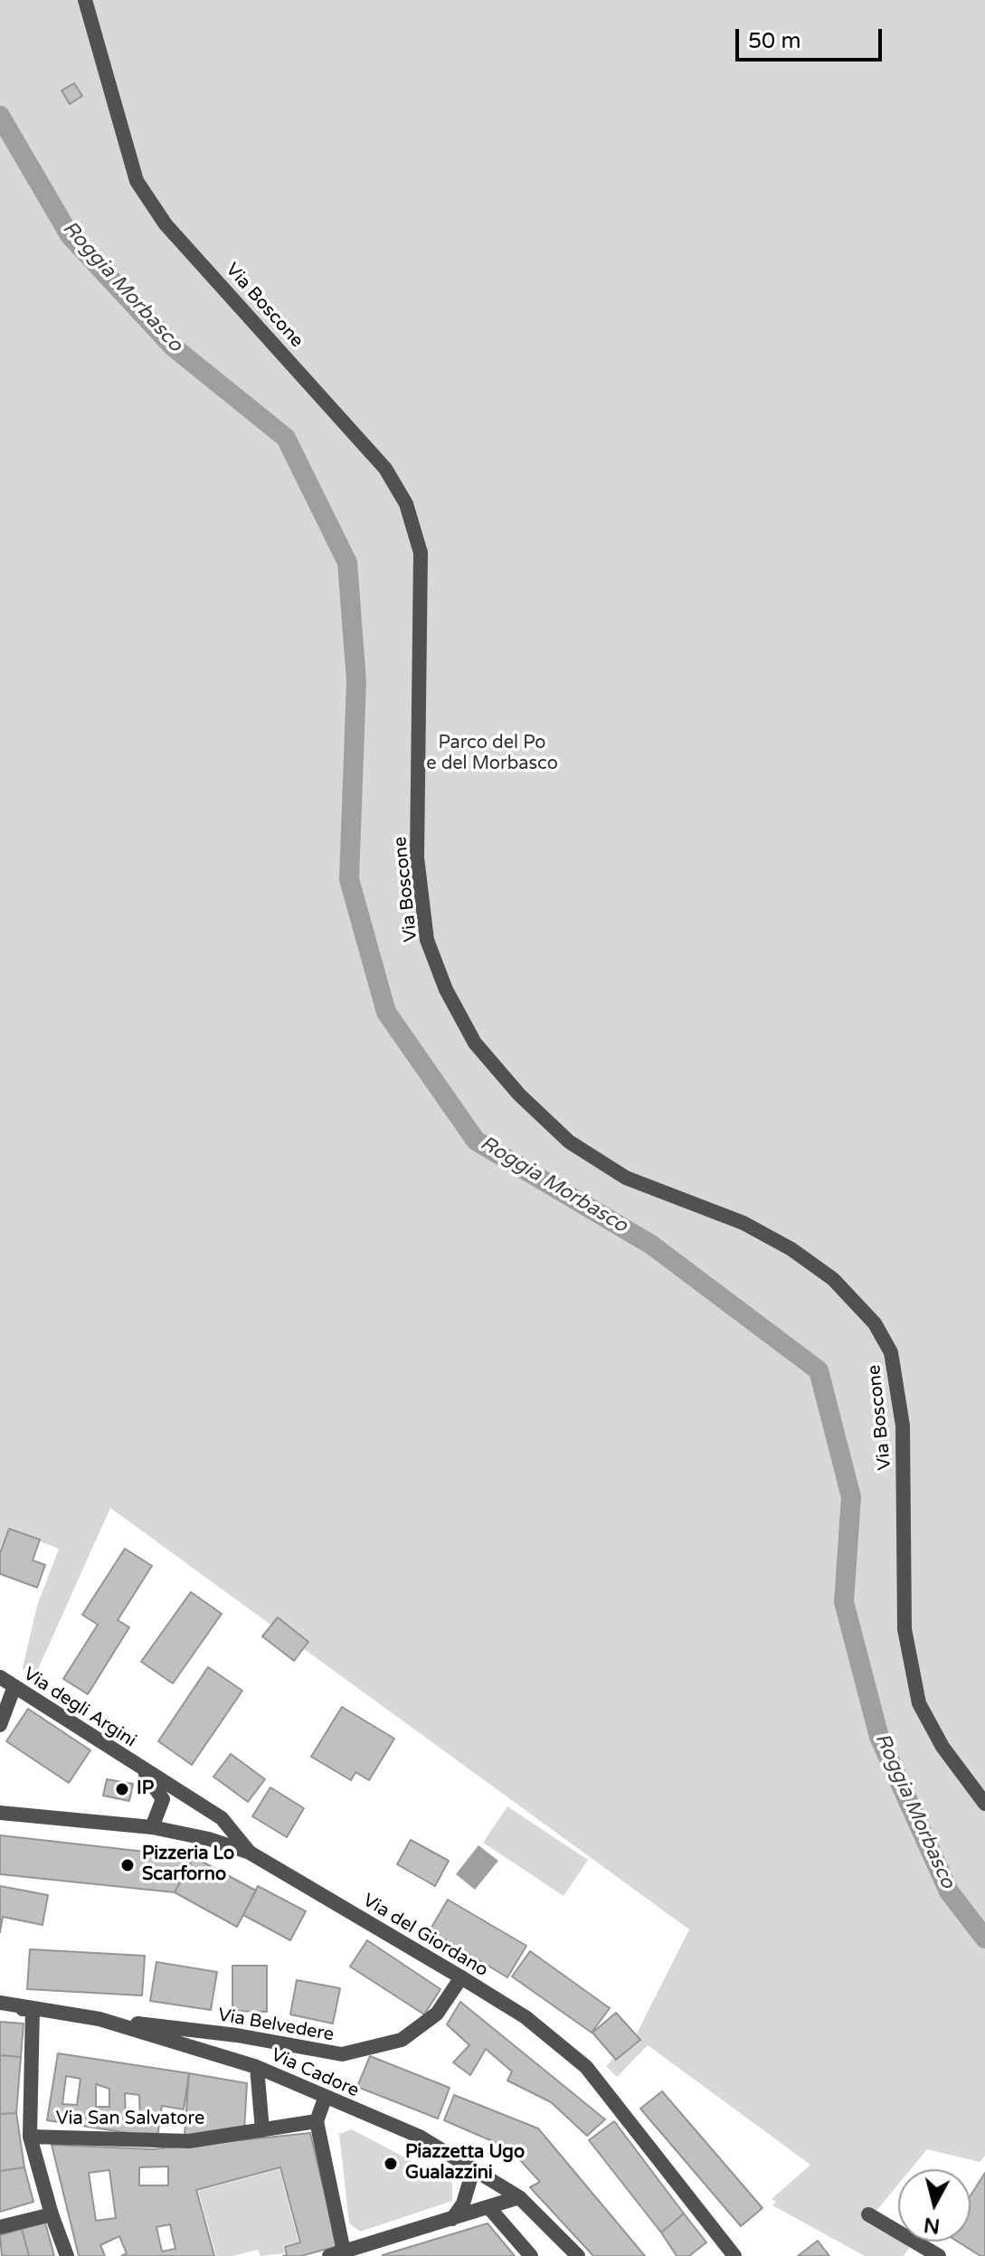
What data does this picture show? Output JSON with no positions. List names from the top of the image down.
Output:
{
  "streets": {
    "street": [
      "Via Boscone",
      "Via degli Argini",
      "Via del Giordano",
      "Via Belvedere",
      "Via Cadore",
      "Via San Salvatore"
    ]
  },
  "crossings": [
    ["Via degli Argini", "Via del Giordano"],
    ["Via del Giordano", "Via Belvedere"],
    ["Via Belvedere", "Via Cadore"]
  ],
  "water": ["Roggia Morbasco"],
  "parks": ["Parco del Po e del Morbasco"],
  "places": ["IP", "Pizzeria Lo Scarforno", "Piazzetta Ugo Gualazzini"],
  "scale_bar": "50 m",
  "north": "bottom"
}
